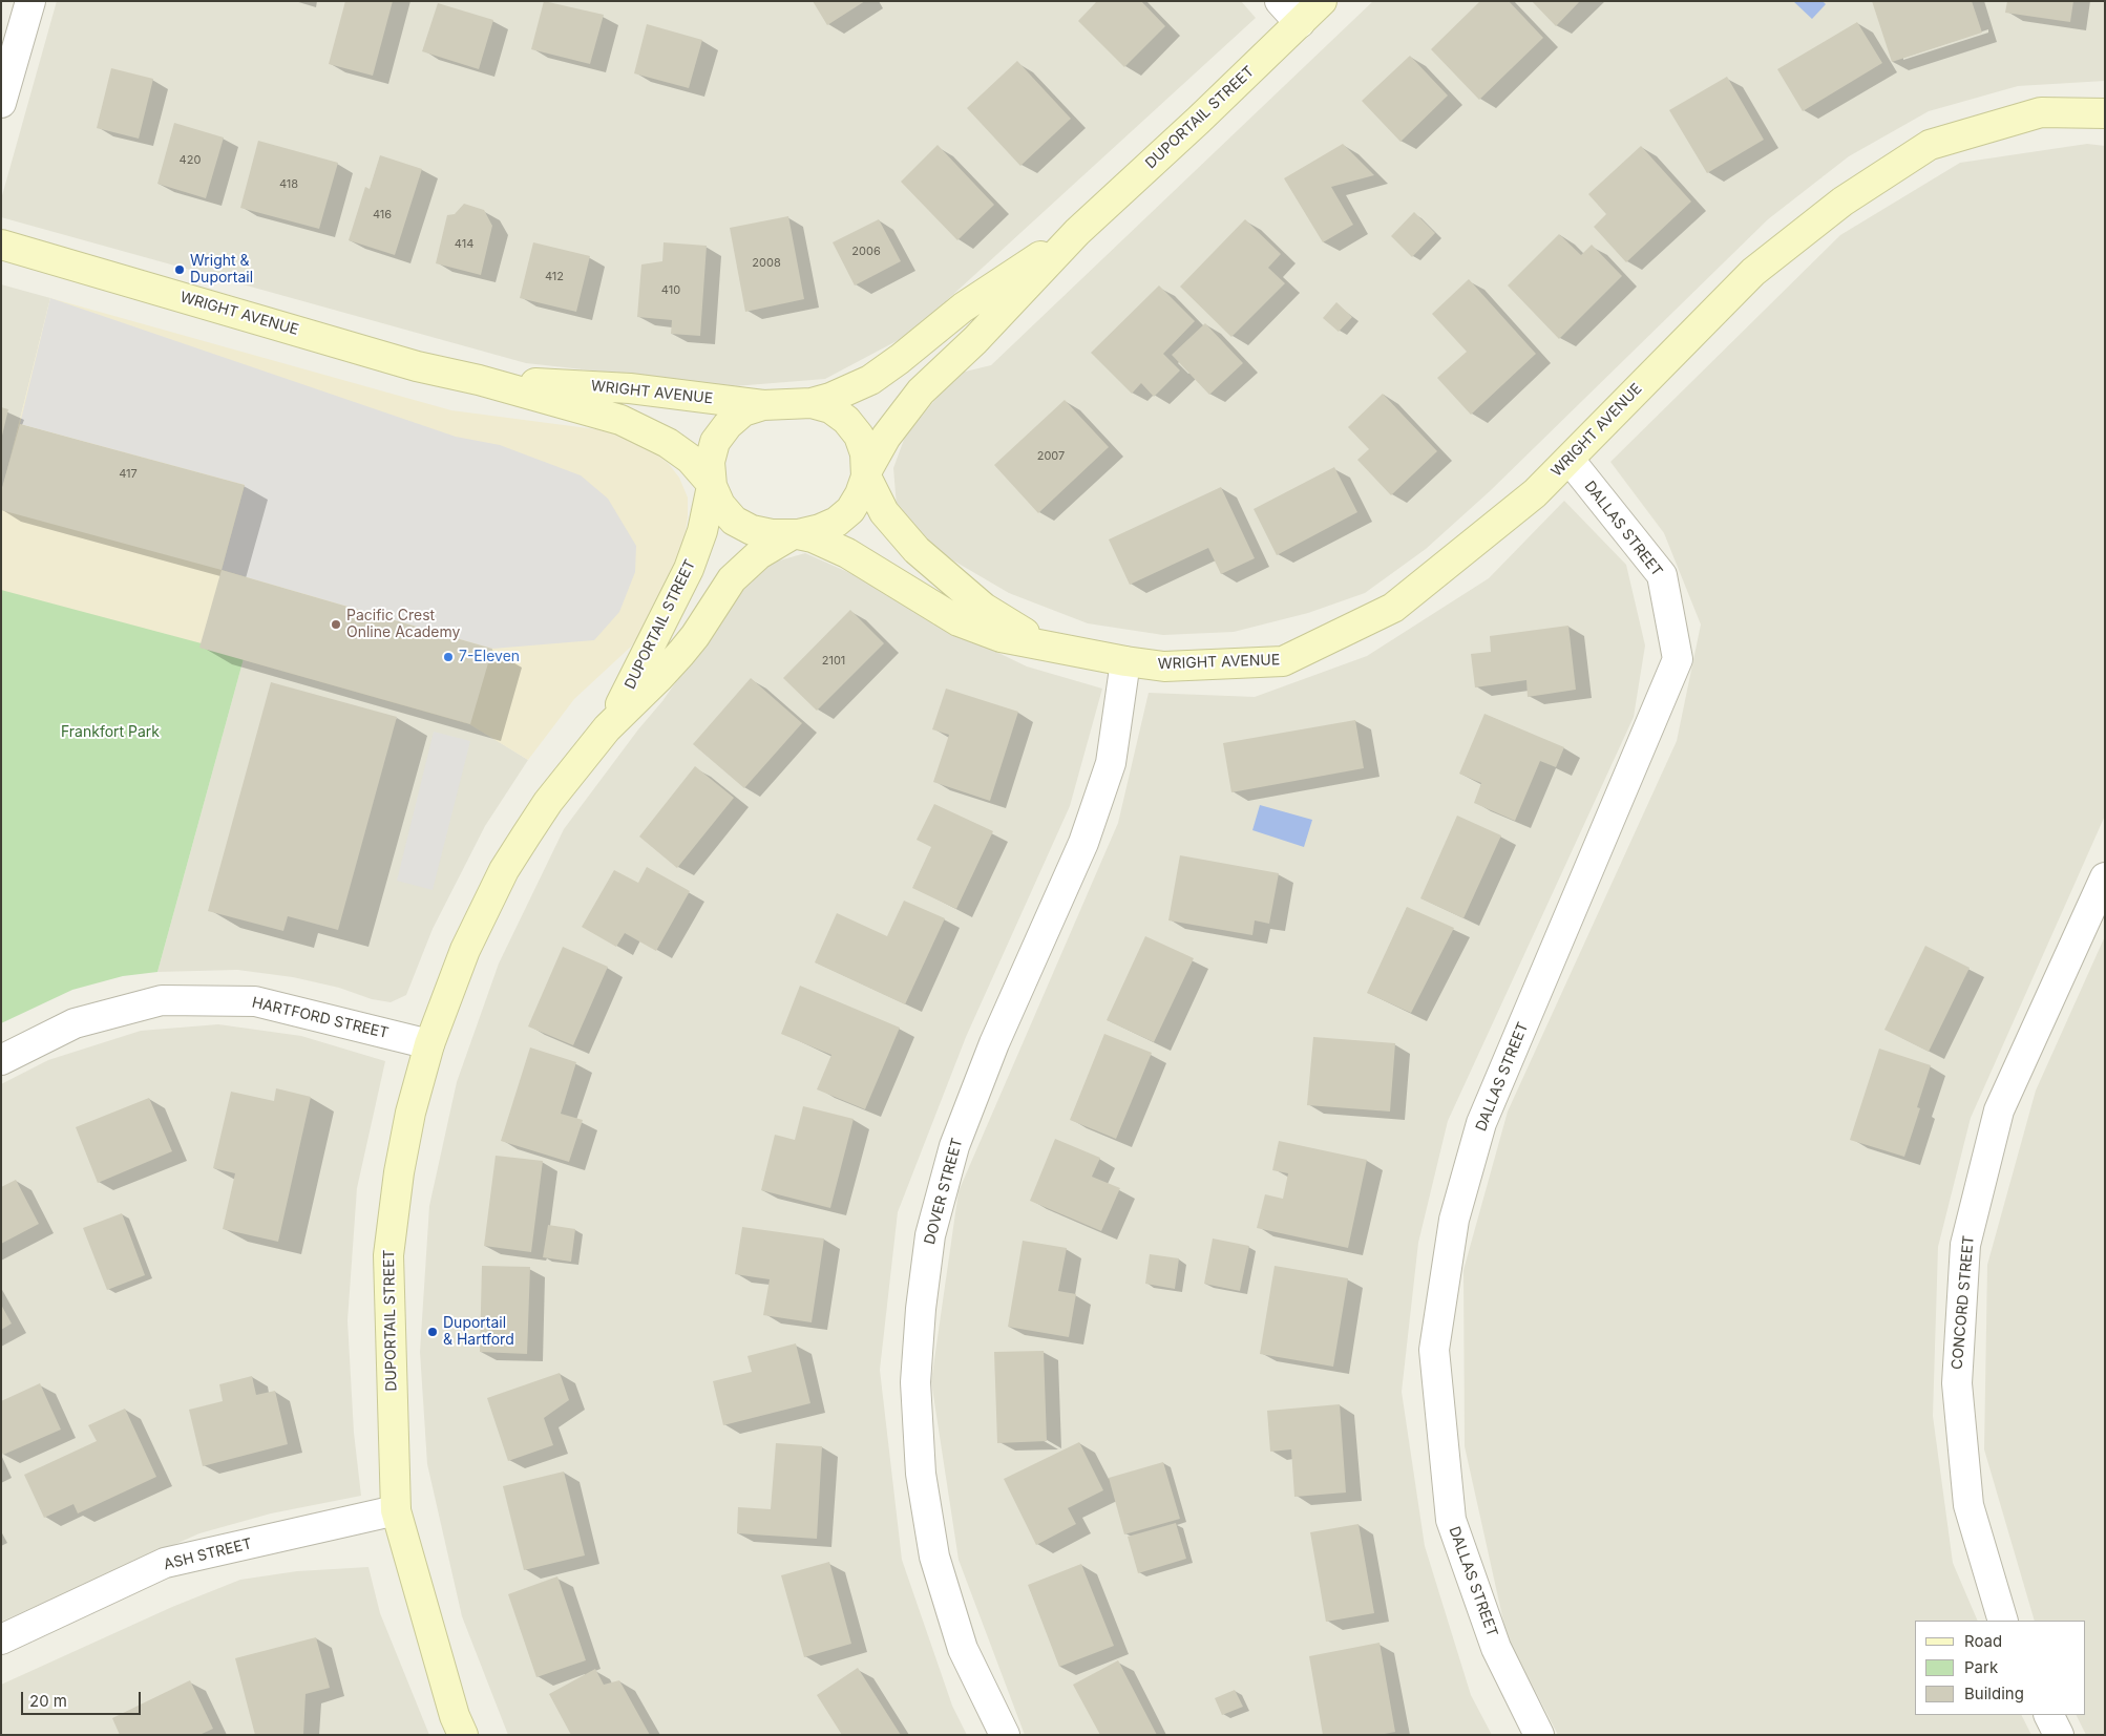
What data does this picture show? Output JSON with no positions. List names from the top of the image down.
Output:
{
  "streets": {
    "main road": ["DUPORTAIL STREET", "WRIGHT AVENUE"],
    "street": [
      "DALLAS STREET",
      "HARTFORD STREET",
      "DOVER STREET",
      "CONCORD STREET",
      "ASH STREET"
    ]
  },
  "crossings": [
    ["DUPORTAIL STREET", "WRIGHT AVENUE"],
    ["DUPORTAIL STREET", "HARTFORD STREET"],
    ["DUPORTAIL STREET", "ASH STREET"],
    ["WRIGHT AVENUE", "DALLAS STREET"],
    ["WRIGHT AVENUE", "DOVER STREET"]
  ],
  "parks": ["Frankfort Park"],
  "places": [
    "Wright & Duportail",
    "Pacific Crest Online Academy",
    "7-Eleven",
    "Duportail & Hartford"
  ],
  "house_numbers": [
    "420",
    "418",
    "416",
    "414",
    "2006",
    "2008",
    "412",
    "410",
    "2007",
    "417",
    "2101"
  ],
  "legend": ["Road", "Park", "Building"],
  "scale_bar": "20 m"
}
